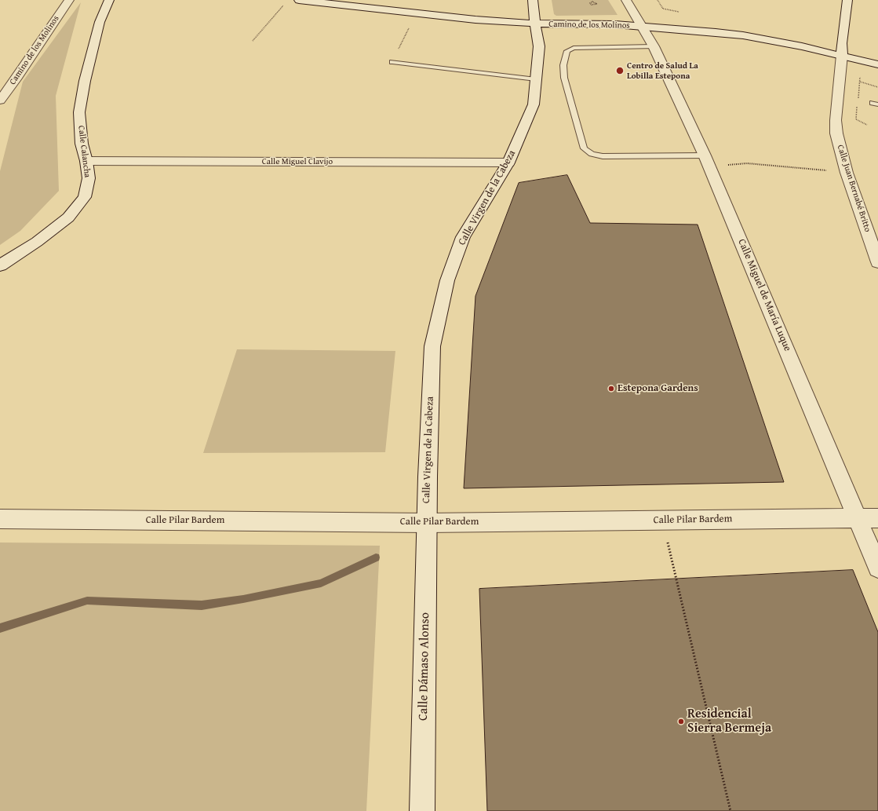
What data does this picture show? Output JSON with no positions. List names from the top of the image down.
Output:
{
  "streets": {
    "street": [
      "Camino de los Molinos",
      "Calle Calancha",
      "Calle Miguel Clavijo",
      "Calle Juan Bernabé Britto",
      "Calle Virgen de la Cabeza",
      "Calle Miguel de María Luque",
      "Calle Pilar Bardem",
      "Calle Dámaso Alonso"
    ]
  },
  "crossings": [
    ["Camino de los Molinos", "Calle Juan Bernabé Britto"],
    ["Camino de los Molinos", "Calle Virgen de la Cabeza"],
    ["Camino de los Molinos", "Calle Miguel de María Luque"],
    ["Calle Calancha", "Calle Miguel Clavijo"],
    ["Calle Miguel Clavijo", "Calle Virgen de la Cabeza"],
    ["Calle Virgen de la Cabeza", "Calle Pilar Bardem"],
    ["Calle Virgen de la Cabeza", "Calle Dámaso Alonso"],
    ["Calle Miguel de María Luque", "Calle Pilar Bardem"],
    ["Calle Pilar Bardem", "Calle Dámaso Alonso"]
  ],
  "places": ["Centro de Salud La Lobilla Estepona", "Estepona Gardens", "Residencial Sierra Bermeja"]
}
